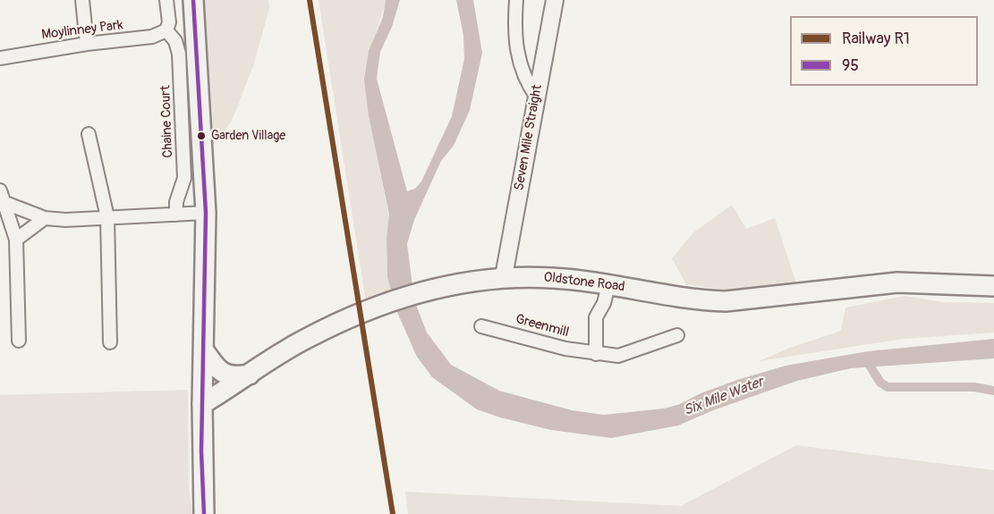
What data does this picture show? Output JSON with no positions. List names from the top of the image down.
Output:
{
  "streets": {
    "main road": ["Seven Mile Straight", "Oldstone Road"],
    "street": ["Moylinney Park", "Chaine Court", "Greenmill"]
  },
  "crossings": [
    ["Moylinney Park", "Chaine Court"],
    ["Seven Mile Straight", "Oldstone Road"]
  ],
  "water": ["Six Mile Water"],
  "places": ["Garden Village"],
  "lines": ["rail line R1", "transit line 95"],
  "legend": ["Railway R1", "95"]
}
